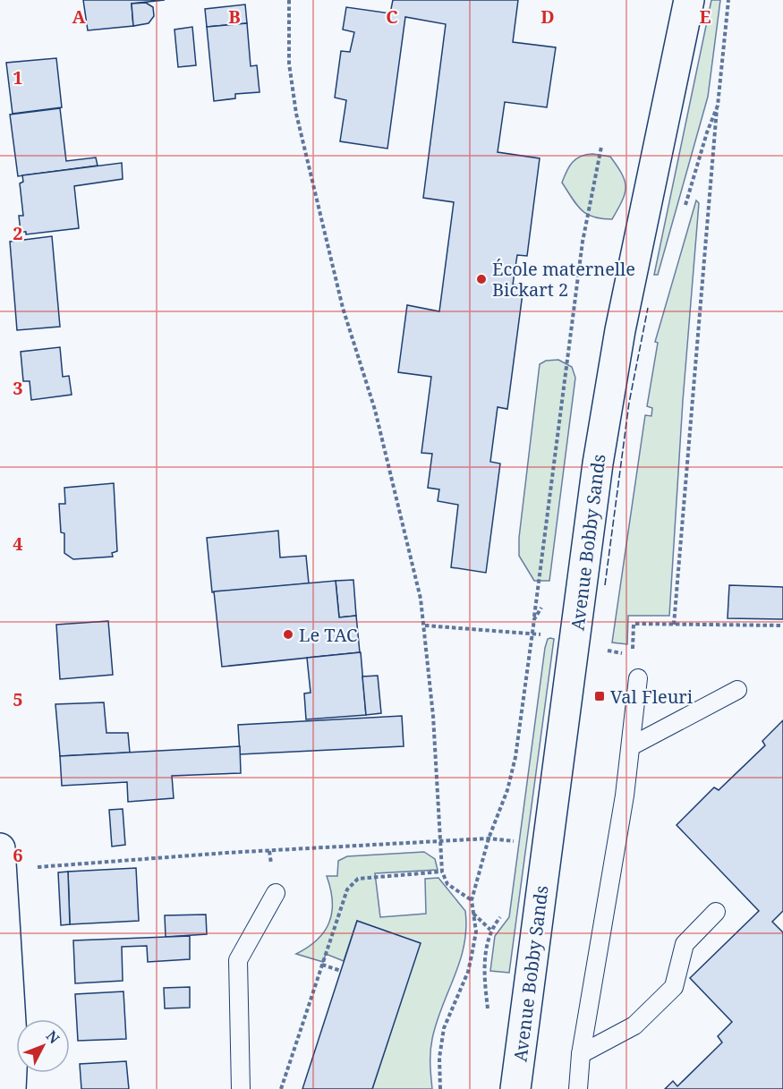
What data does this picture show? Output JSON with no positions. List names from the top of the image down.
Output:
{
  "streets": {
    "main road": ["Avenue Bobby Sands"]
  },
  "places": {
    "other": ["École maternelle Bickart 2", "Le TAC"],
    "transit": ["Val Fleuri"]
  },
  "north": "top right",
  "grid": {
    "columns": [
      "A",
      "B",
      "C",
      "D",
      "E"
    ],
    "rows": [
      "1",
      "2",
      "3",
      "4",
      "5",
      "6"
    ]
  }
}
